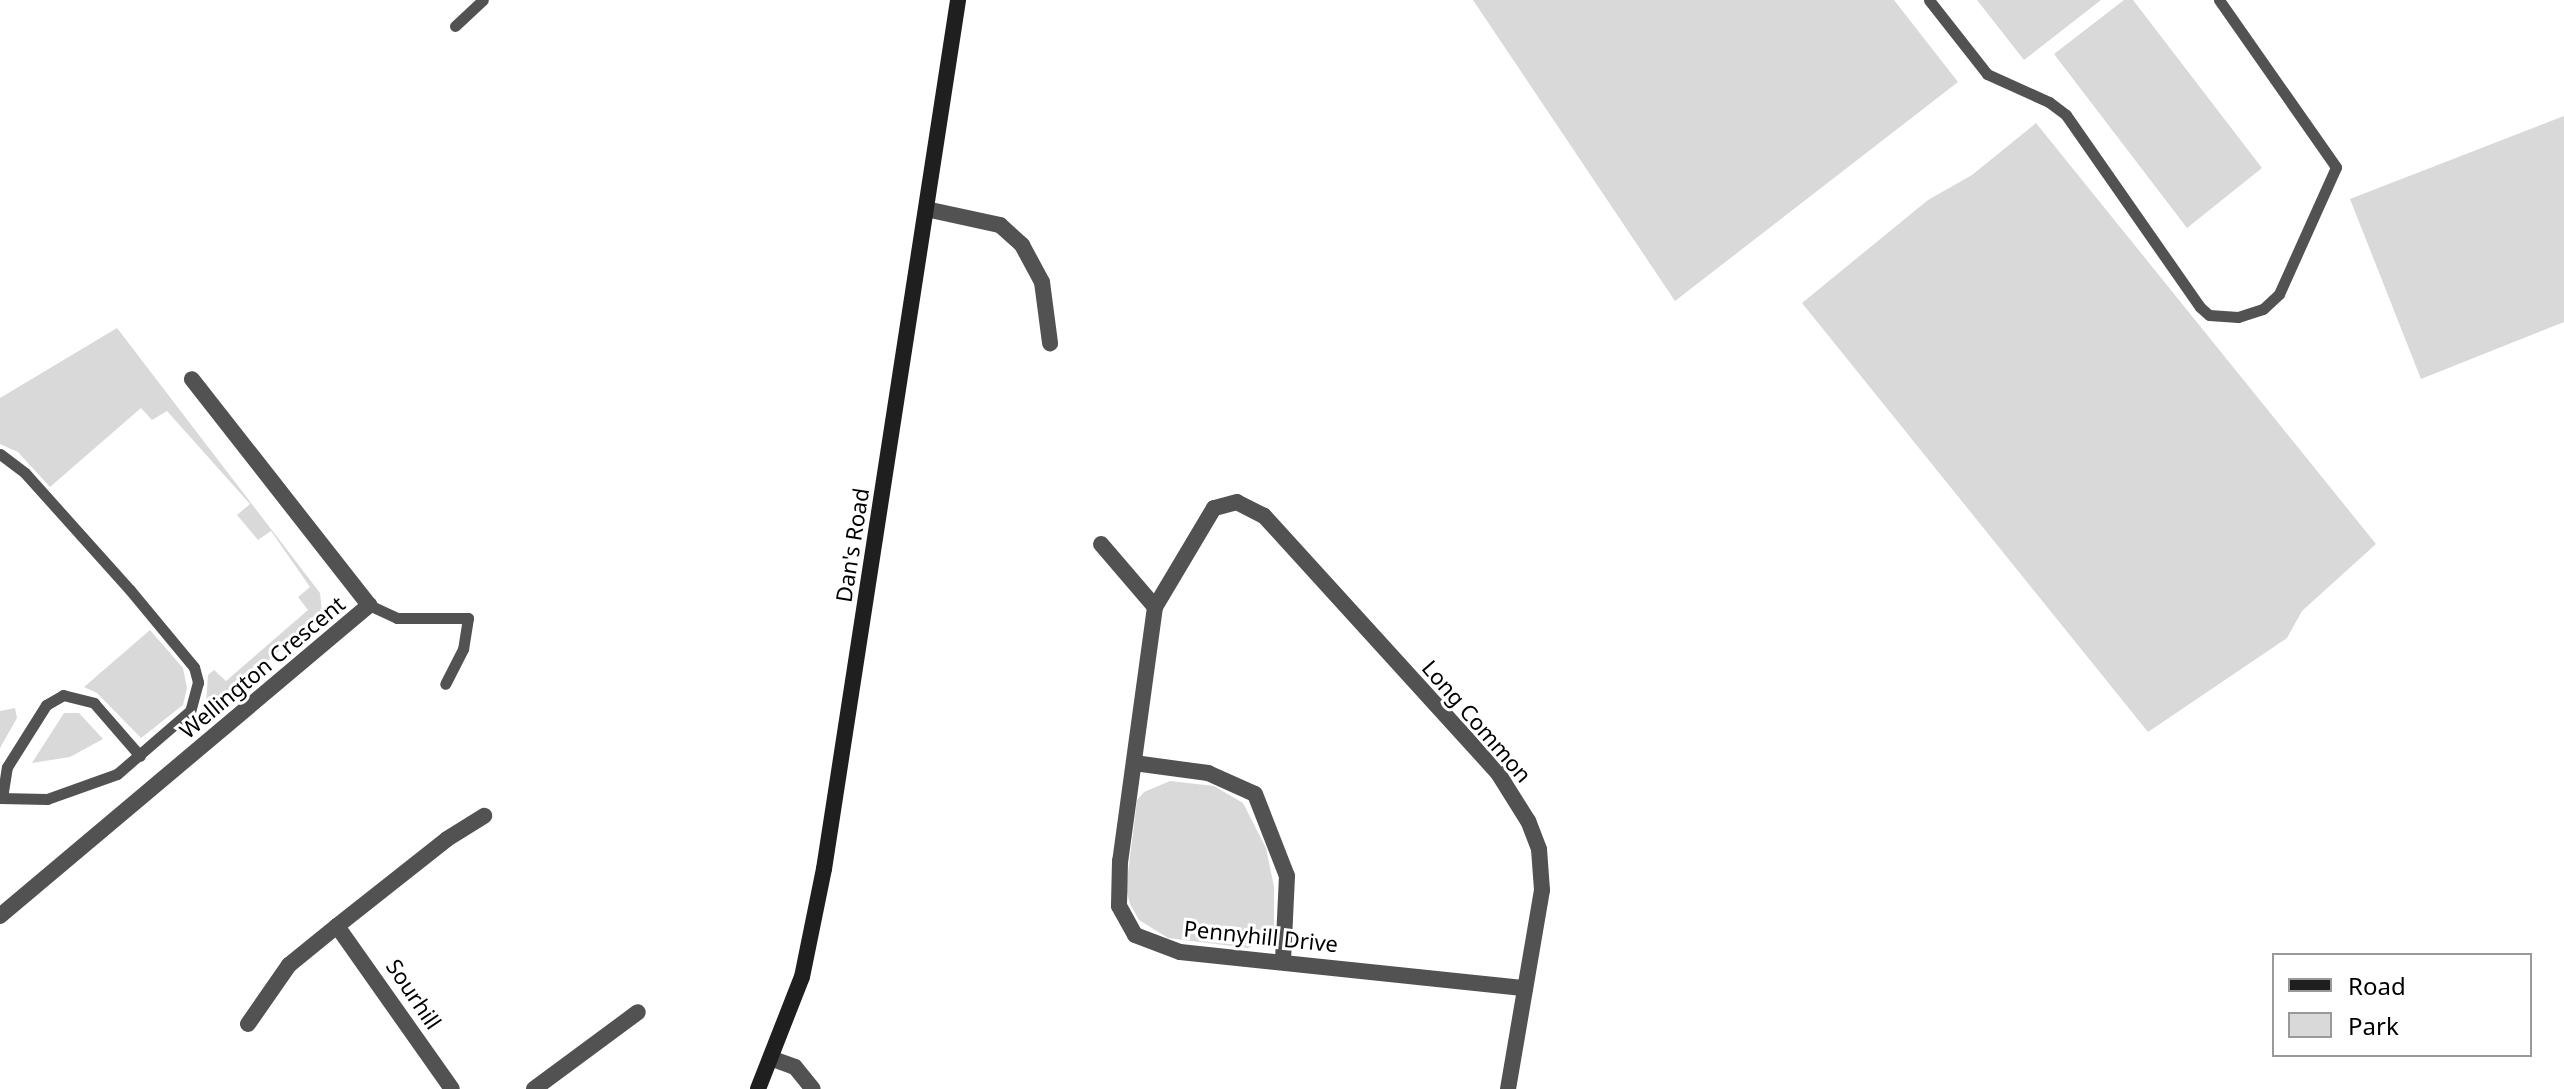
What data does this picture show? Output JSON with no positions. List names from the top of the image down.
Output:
{
  "streets": {
    "street": [
      "Dan's Road",
      "Wellington Crescent",
      "Long Common",
      "Pennyhill Drive",
      "Sourhill"
    ]
  },
  "crossings": [
    ["Long Common", "Pennyhill Drive"]
  ],
  "legend": ["Road", "Park"]
}
